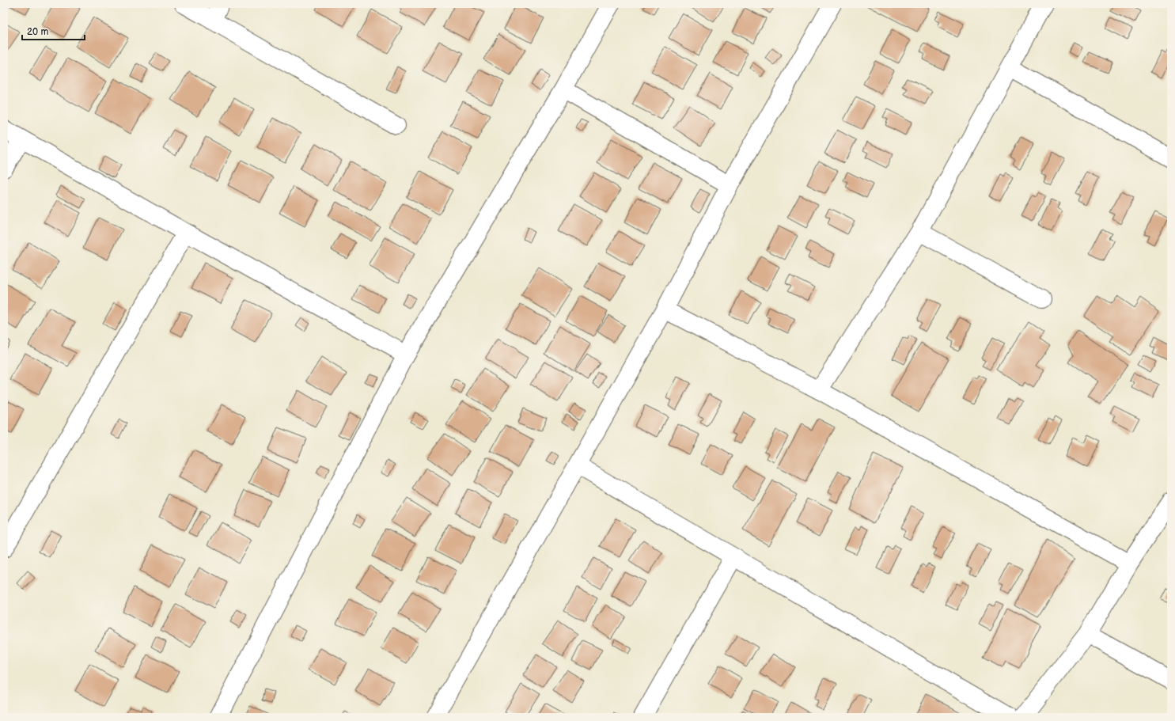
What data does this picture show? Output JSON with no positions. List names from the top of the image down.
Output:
{
  "scale_bar": "20 m"
}
